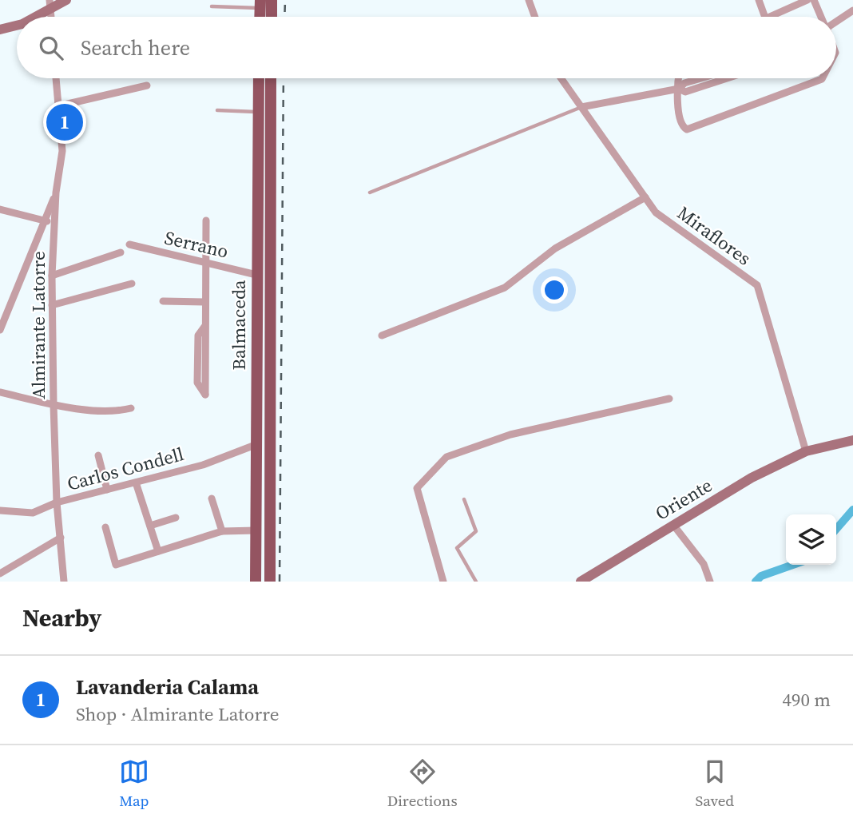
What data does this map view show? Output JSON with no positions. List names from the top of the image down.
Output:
{
  "streets": {
    "main road": ["Balmaceda"],
    "street": [
      "Miraflores",
      "Serrano",
      "Almirante Latorre",
      "Carlos Condell",
      "Oriente"
    ]
  },
  "crossings": [
    ["Miraflores", "Oriente"],
    ["Serrano", "Balmaceda"],
    ["Almirante Latorre", "Carlos Condell"],
    ["Balmaceda", "Carlos Condell"]
  ],
  "page": {
    "search": "Search here",
    "pins": "1",
    "heading": "Nearby",
    "list": [
      {
        "mark": "1",
        "name": "Lavanderia Calama",
        "note": "Shop · Almirante Latorre",
        "value": "490 m"
      }
    ],
    "nav": ["Map", "Directions", "Saved"]
  }
}
